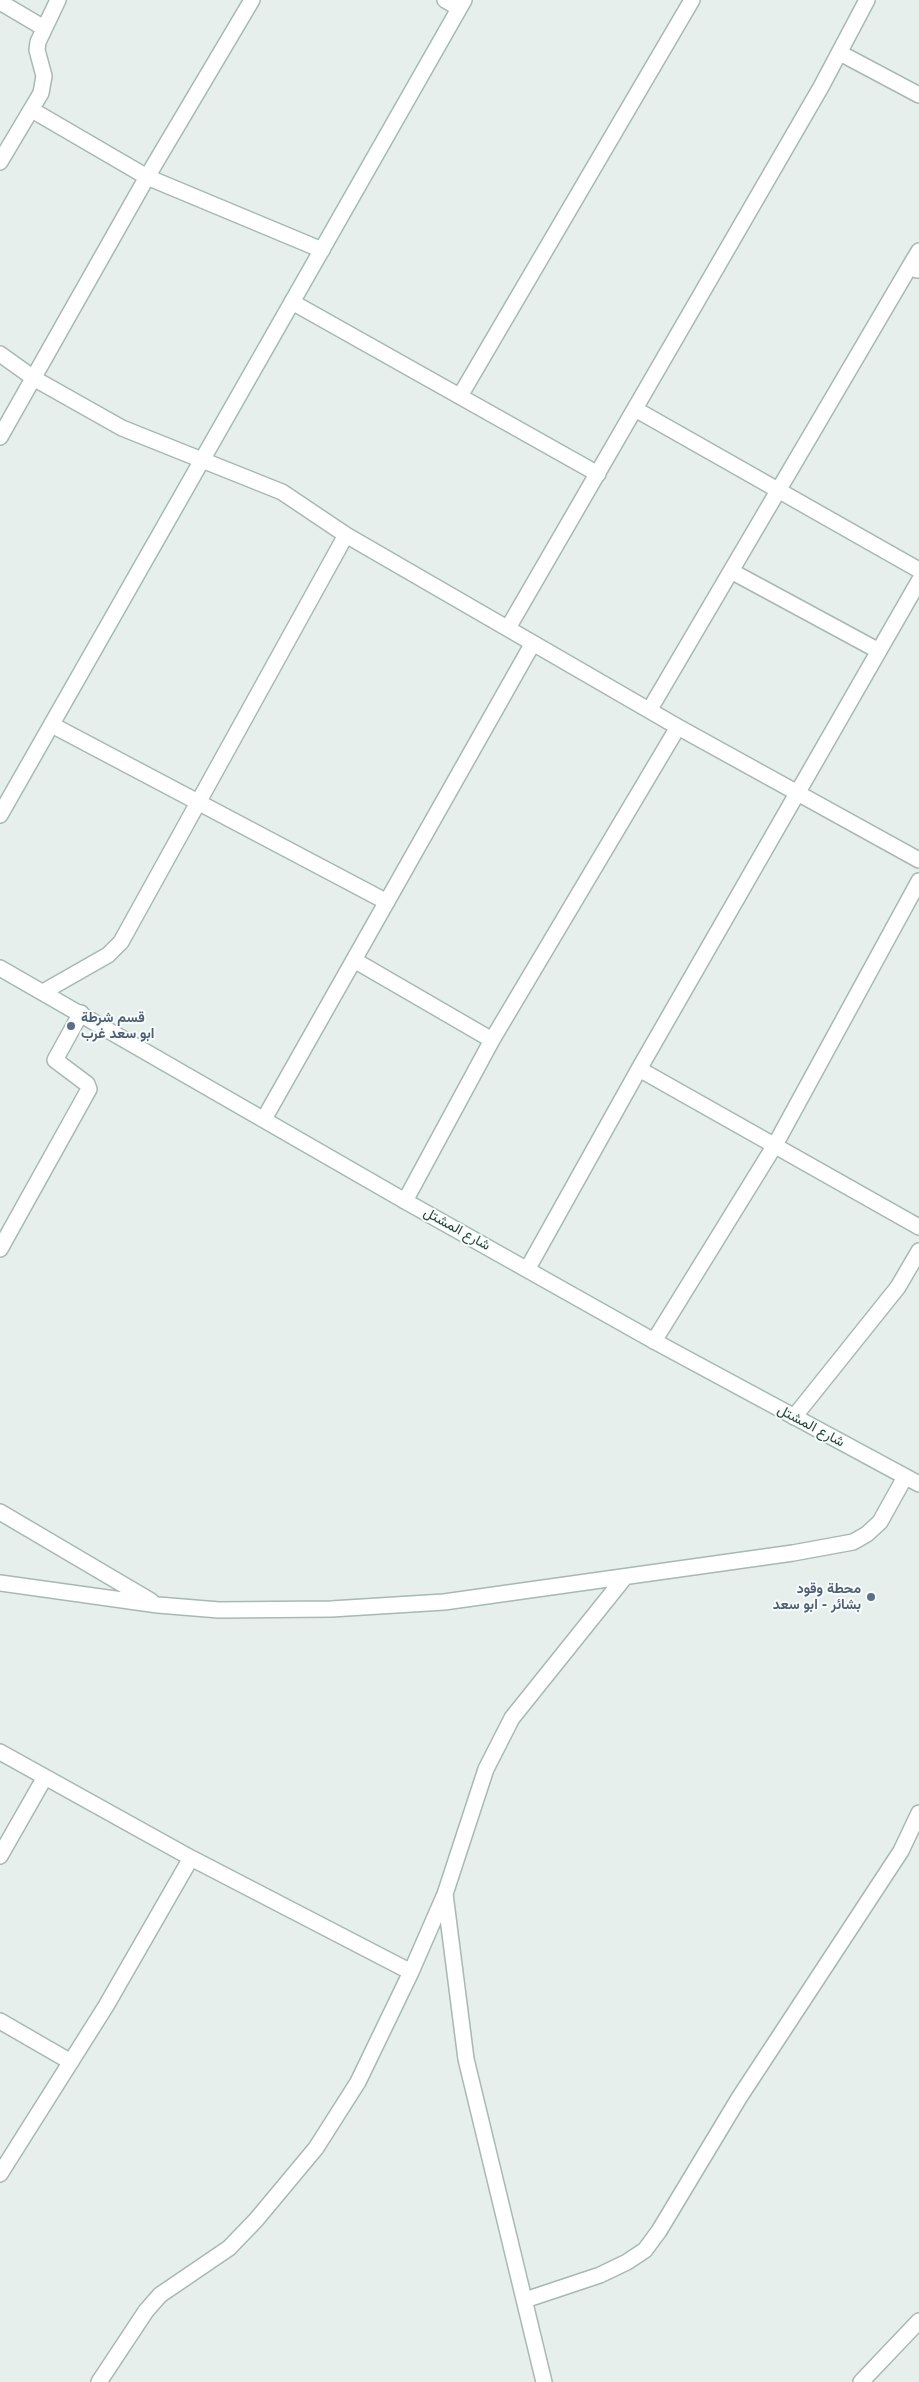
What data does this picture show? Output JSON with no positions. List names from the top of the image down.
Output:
{
  "streets": {
    "street": ["شارع المشتل"]
  },
  "places": ["قسم شرطة ابو سعد غرب", "محطة وقود بشائر - ابو سعد"]
}
